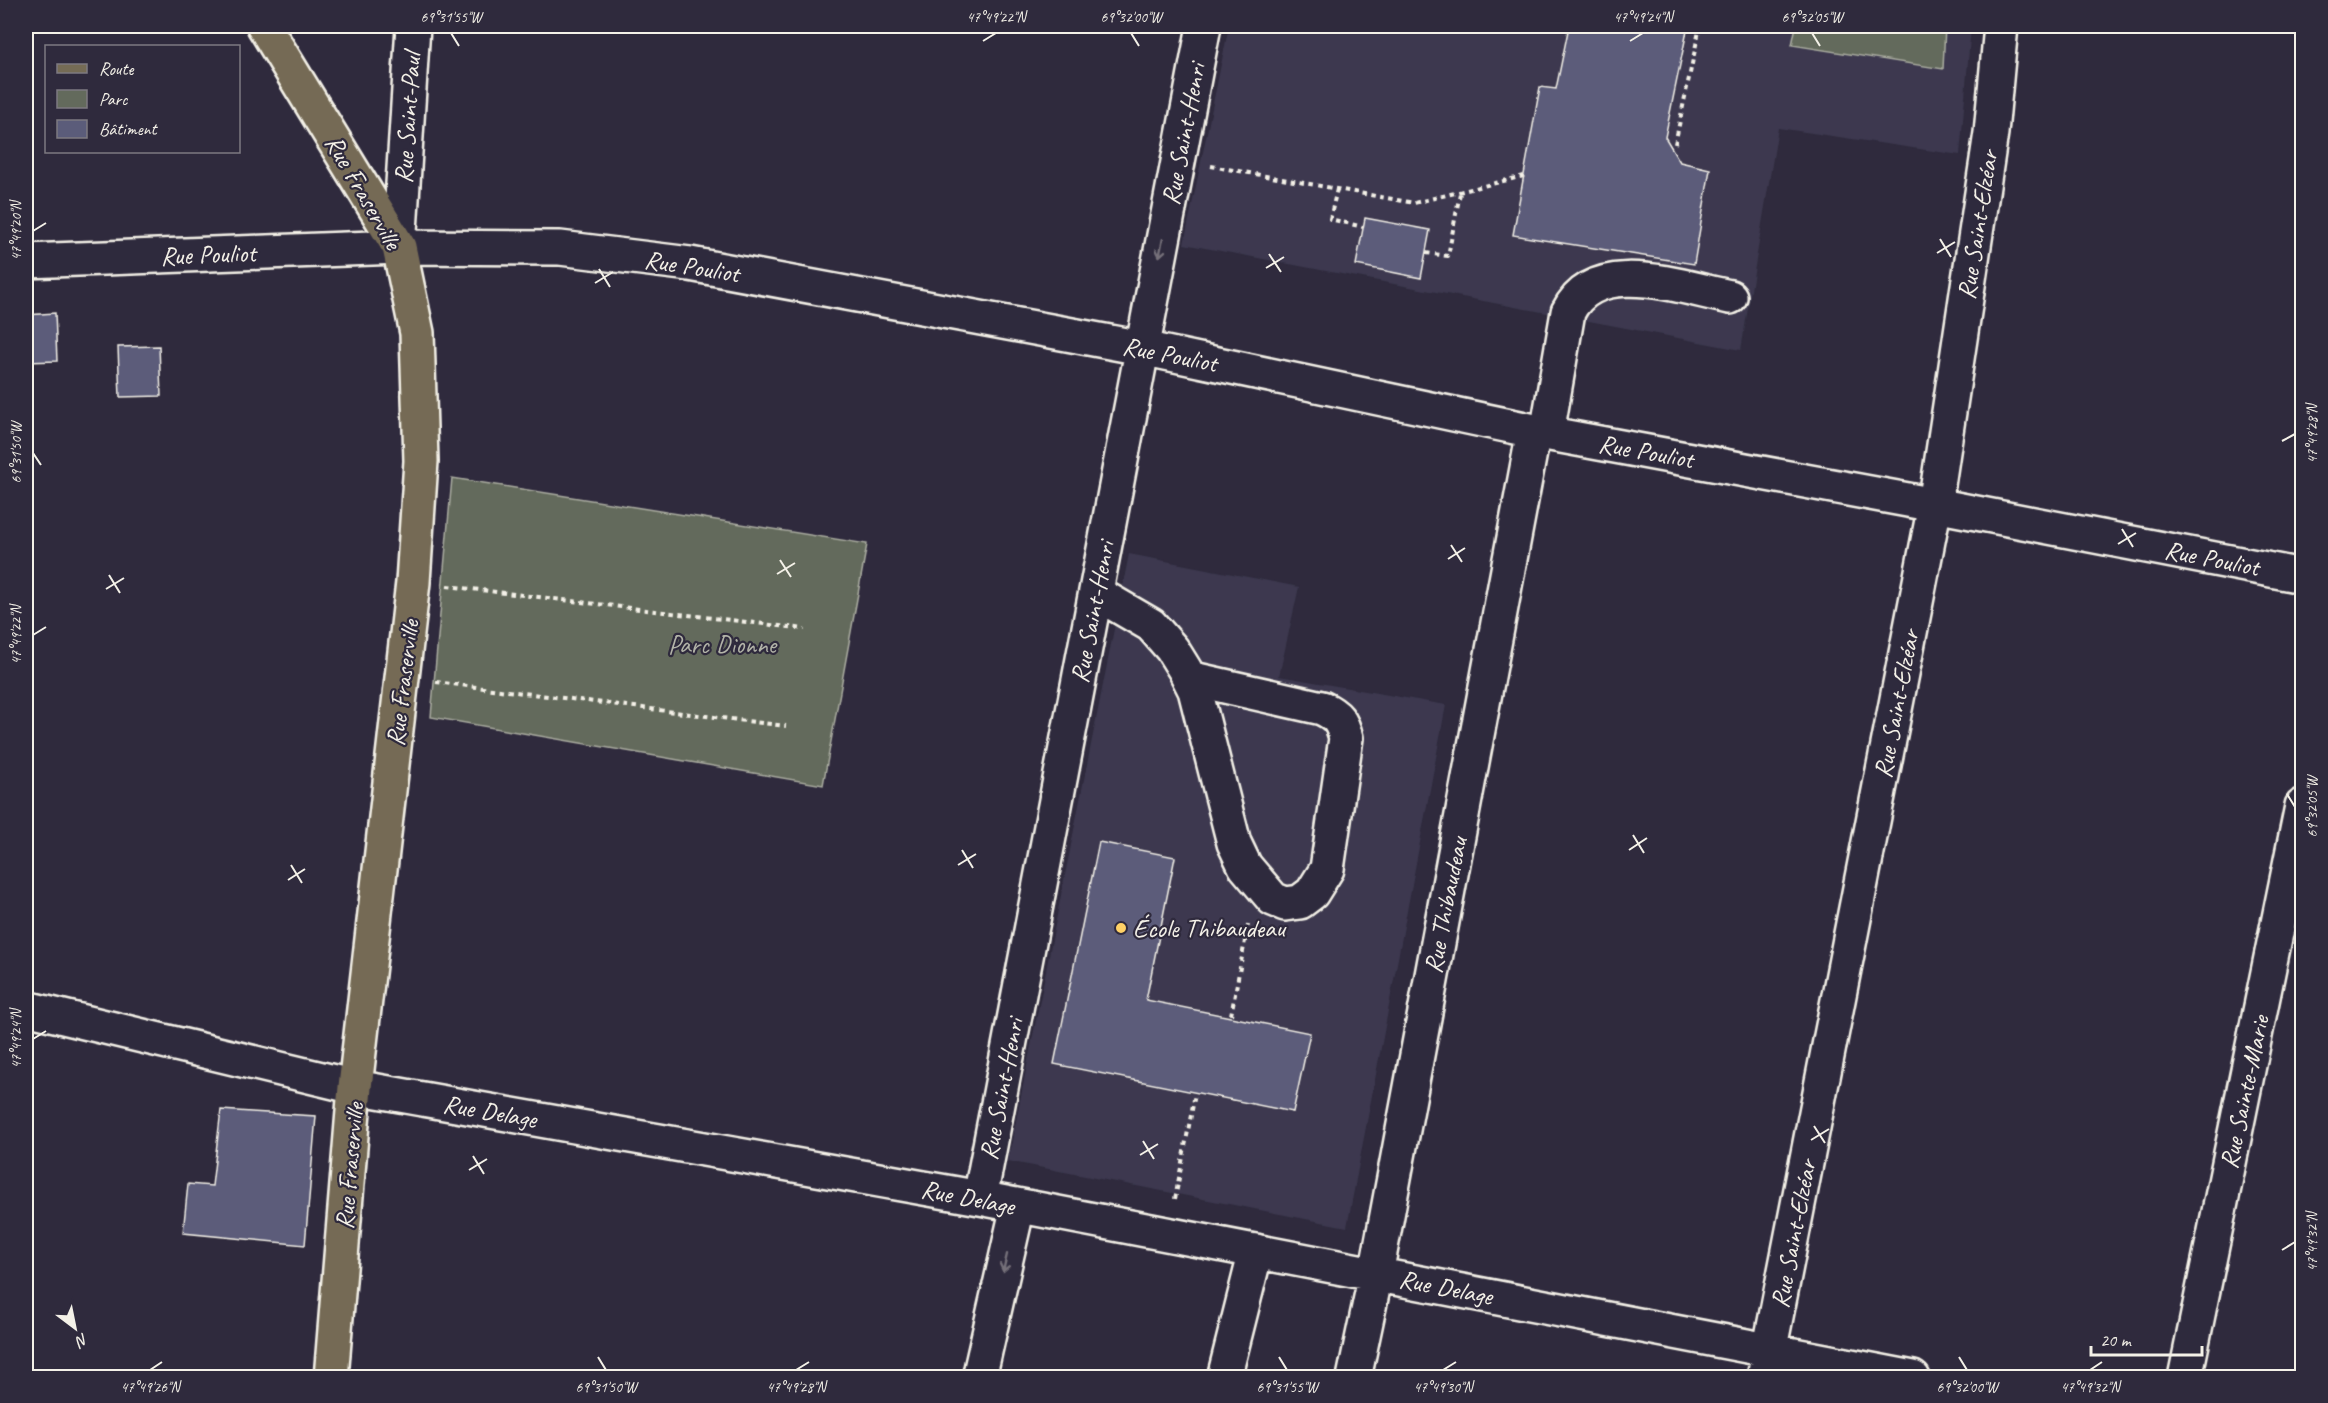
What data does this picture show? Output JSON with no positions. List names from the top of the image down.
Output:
{
  "streets": {
    "main road": ["Rue Fraserville"],
    "street": [
      "Rue Saint-Paul",
      "Rue Saint-Henri",
      "Rue Saint-Elzéar",
      "Rue Pouliot",
      "Rue Thibaudeau",
      "Rue Sainte-Marie",
      "Rue Delage"
    ]
  },
  "crossings": [
    ["Rue Saint-Paul", "Rue Fraserville"],
    ["Rue Saint-Paul", "Rue Pouliot"],
    ["Rue Saint-Henri", "Rue Pouliot"],
    ["Rue Saint-Henri", "Rue Delage"],
    ["Rue Fraserville", "Rue Pouliot"],
    ["Rue Fraserville", "Rue Delage"],
    ["Rue Saint-Elzéar", "Rue Pouliot"],
    ["Rue Saint-Elzéar", "Rue Delage"],
    ["Rue Pouliot", "Rue Thibaudeau"],
    ["Rue Thibaudeau", "Rue Delage"]
  ],
  "parks": ["Parc Dionne"],
  "places": ["École Thibaudeau"],
  "legend": ["Route", "Parc", "Bâtiment"],
  "scale_bar": "20 m",
  "north": "bottom right",
  "coordinates": [
    "69°31'55\"W",
    "47°49'22\"N",
    "69°32'00\"W",
    "47°49'24\"N",
    "69°32'05\"W",
    "47°49'20\"N",
    "47°49'28\"N",
    "69°31'50\"W",
    "47°49'32\"N",
    "47°49'26\"N",
    "47°49'30\"N"
  ]
}
